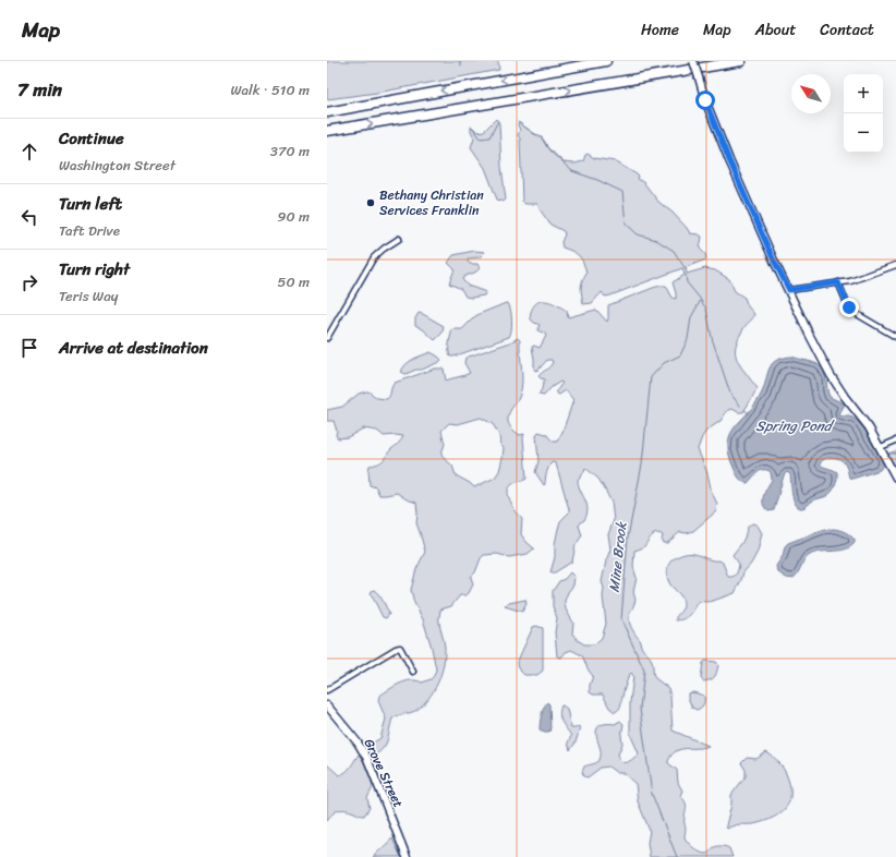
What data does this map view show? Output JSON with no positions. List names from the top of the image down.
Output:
{
  "streets": {
    "main road": ["Grove Street"]
  },
  "water": ["Spring Pond", "Mine Brook"],
  "places": ["Bethany Christian Services Franklin"],
  "north": "top left",
  "page": {
    "header": "Map",
    "nav": [
      "Home",
      "Map",
      "About",
      "Contact"
    ],
    "heading": ["7 min", "Walk · 510 m"],
    "map_buttons": ["+", "−"],
    "list": [
      ["Continue", "Washington Street", "370 m"],
      ["Turn left", "Taft Drive", "90 m"],
      ["Turn right", "Teris Way", "50 m"],
      "Arrive at destination"
    ]
  }
}
